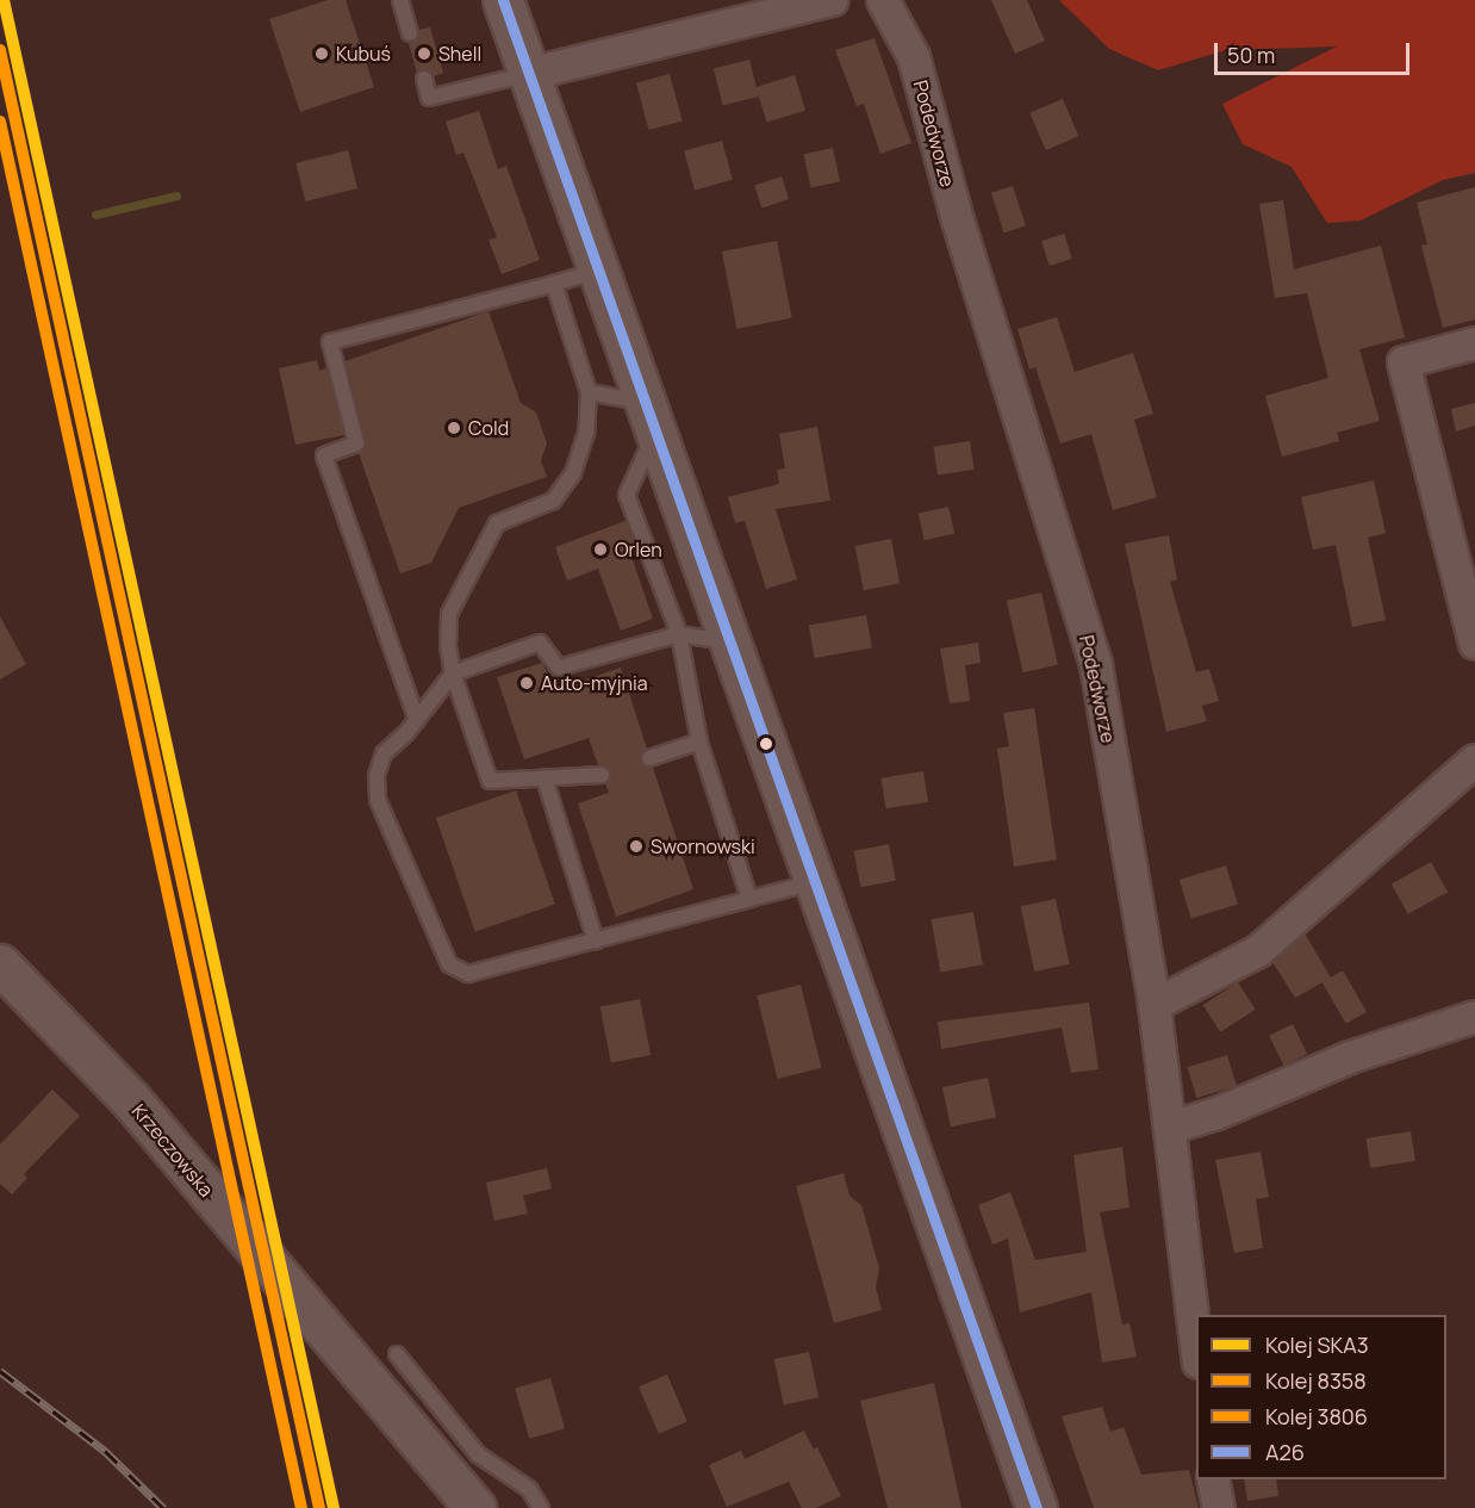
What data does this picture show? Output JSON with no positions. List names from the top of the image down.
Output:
{
  "streets": {
    "main road": ["Krzeczowska"],
    "street": ["Podedworze"]
  },
  "places": [
    "Kubuś",
    "Shell",
    "Cold",
    "Orlen",
    "Auto-myjnia",
    "Swornowski"
  ],
  "lines": [
    "rail line SKA3",
    "transit line A26",
    "rail line 8358",
    "rail line 3806"
  ],
  "legend": [
    "Kolej SKA3",
    "Kolej 8358",
    "Kolej 3806",
    "A26"
  ],
  "scale_bar": "50 m"
}
